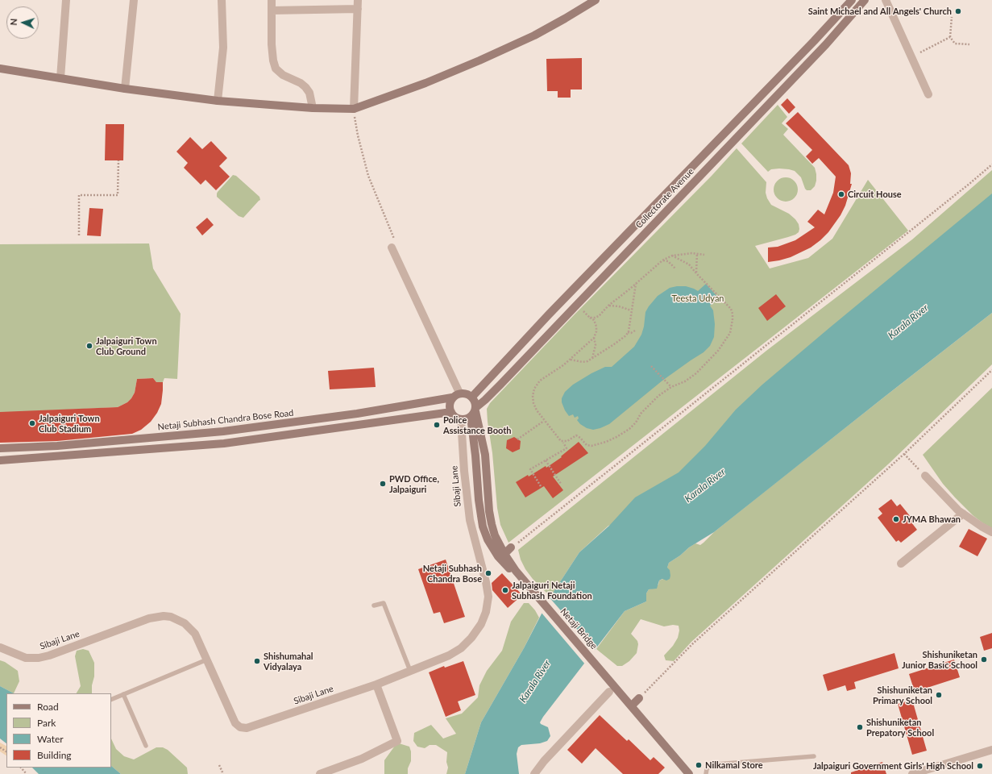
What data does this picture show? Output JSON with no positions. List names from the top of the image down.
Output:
{
  "streets": {
    "street": [
      "Collectorate Avenue",
      "Netaji Subhash Chandra Bose Road",
      "Sibaji Lane",
      "Netaji Bridge"
    ]
  },
  "crossings": [
    ["Collectorate Avenue", "Netaji Subhash Chandra Bose Road"],
    ["Collectorate Avenue", "Sibaji Lane"],
    ["Netaji Subhash Chandra Bose Road", "Sibaji Lane"]
  ],
  "water": ["Karala River"],
  "parks": ["Teesta Udyan"],
  "places": [
    "Saint Michael and All Angels' Church",
    "Circuit House",
    "Jalpaiguri Town Club Ground",
    "Jalpaiguri Town Club Stadium",
    "Police Assistance Booth",
    "PWD Office, Jalpaiguri",
    "JYMA Bhawan",
    "Netaji Subhash Chandra Bose",
    "Jalpaiguri Netaji Subhash Foundation",
    "Shishuniketan Junior Basic School",
    "Shishumahal Vidyalaya",
    "Shishuniketan Primary School",
    "Shishuniketan Prepatory School",
    "Nilkamal Store",
    "Jalpaiguri Government Girls' High School"
  ],
  "legend": [
    "Road",
    "Park",
    "Water",
    "Building"
  ],
  "north": "left"
}
